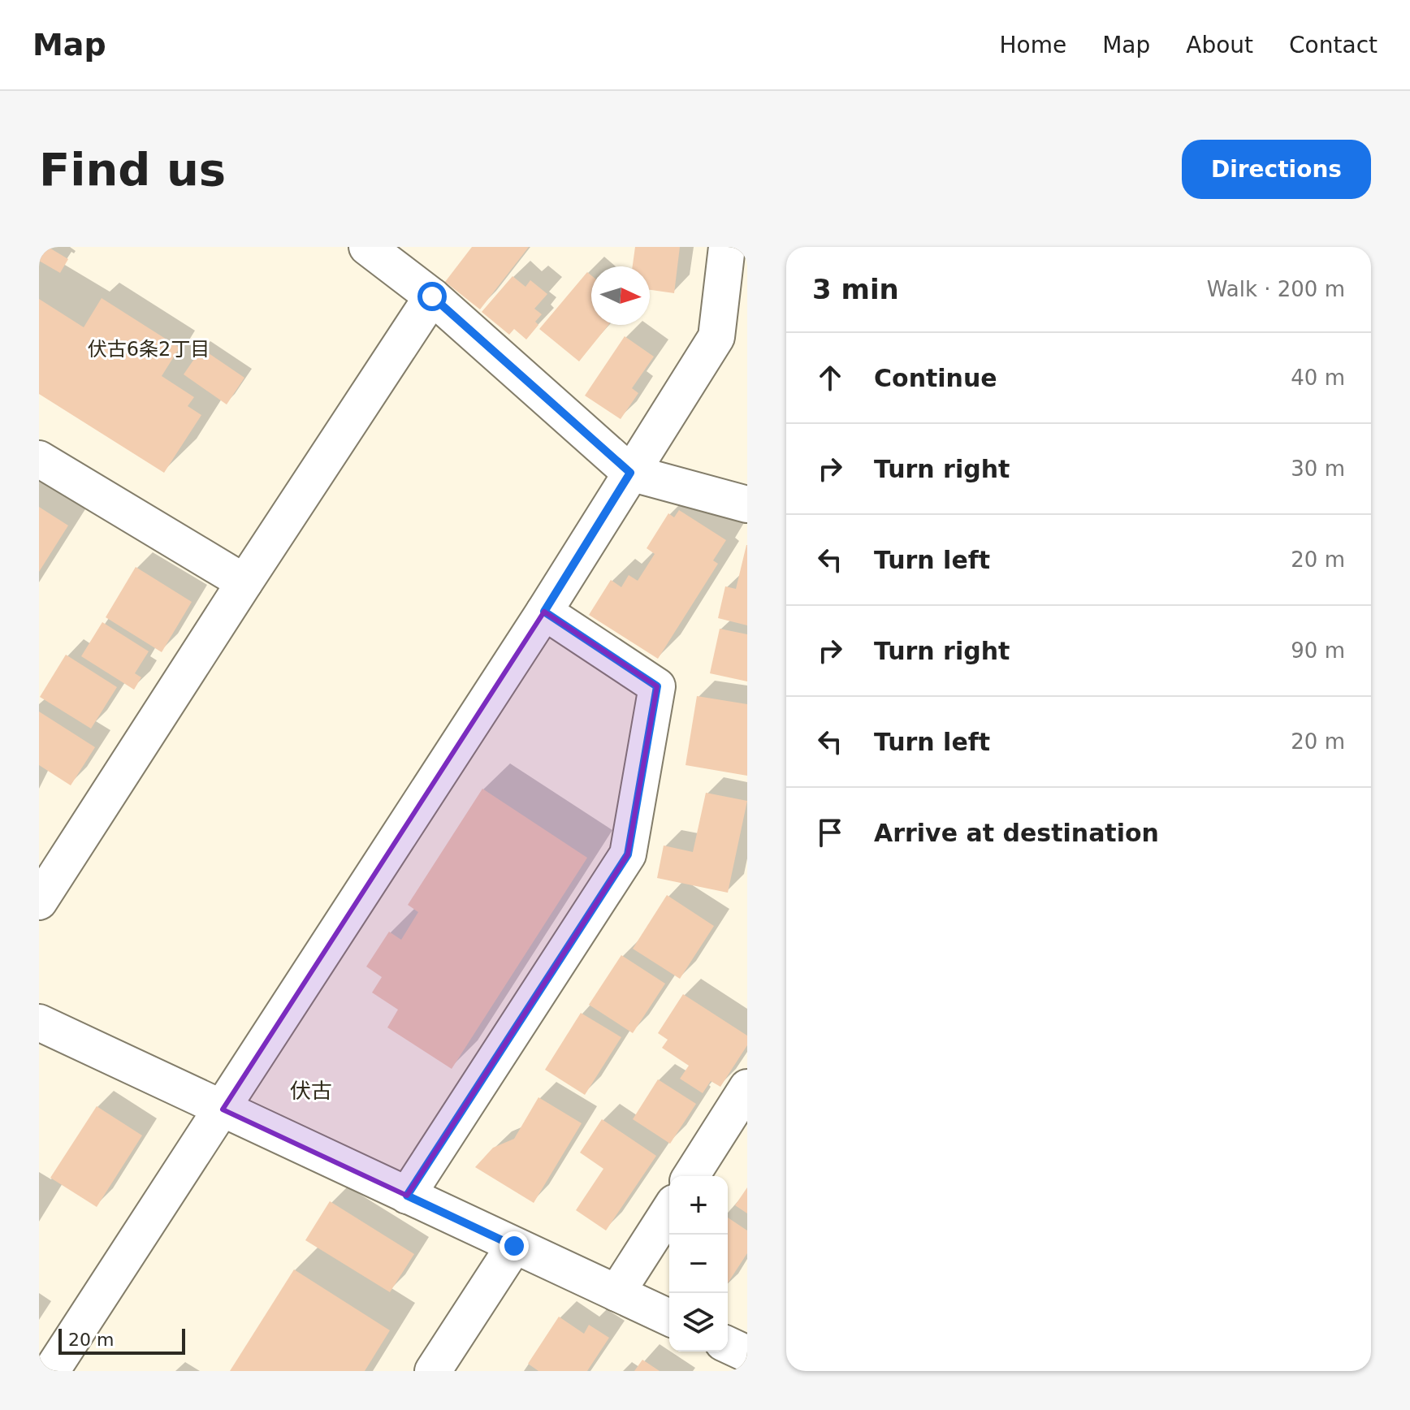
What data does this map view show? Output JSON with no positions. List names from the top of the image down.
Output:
{
  "districts": ["伏古6条2丁目", "伏古"],
  "scale_bar": "20 m",
  "north": "right",
  "page": {
    "header": "Map",
    "nav": [
      "Home",
      "Map",
      "About",
      "Contact"
    ],
    "buttons": "Directions",
    "title": "Find us",
    "heading": ["3 min", "Walk · 200 m"],
    "list": [
      ["Continue", "40 m"],
      ["Turn right", "30 m"],
      ["Turn left", "20 m"],
      ["Turn right", "90 m"],
      ["Turn left", "20 m"],
      "Arrive at destination"
    ],
    "map_buttons": ["+", "−"],
    "scale": "20 m"
  }
}
